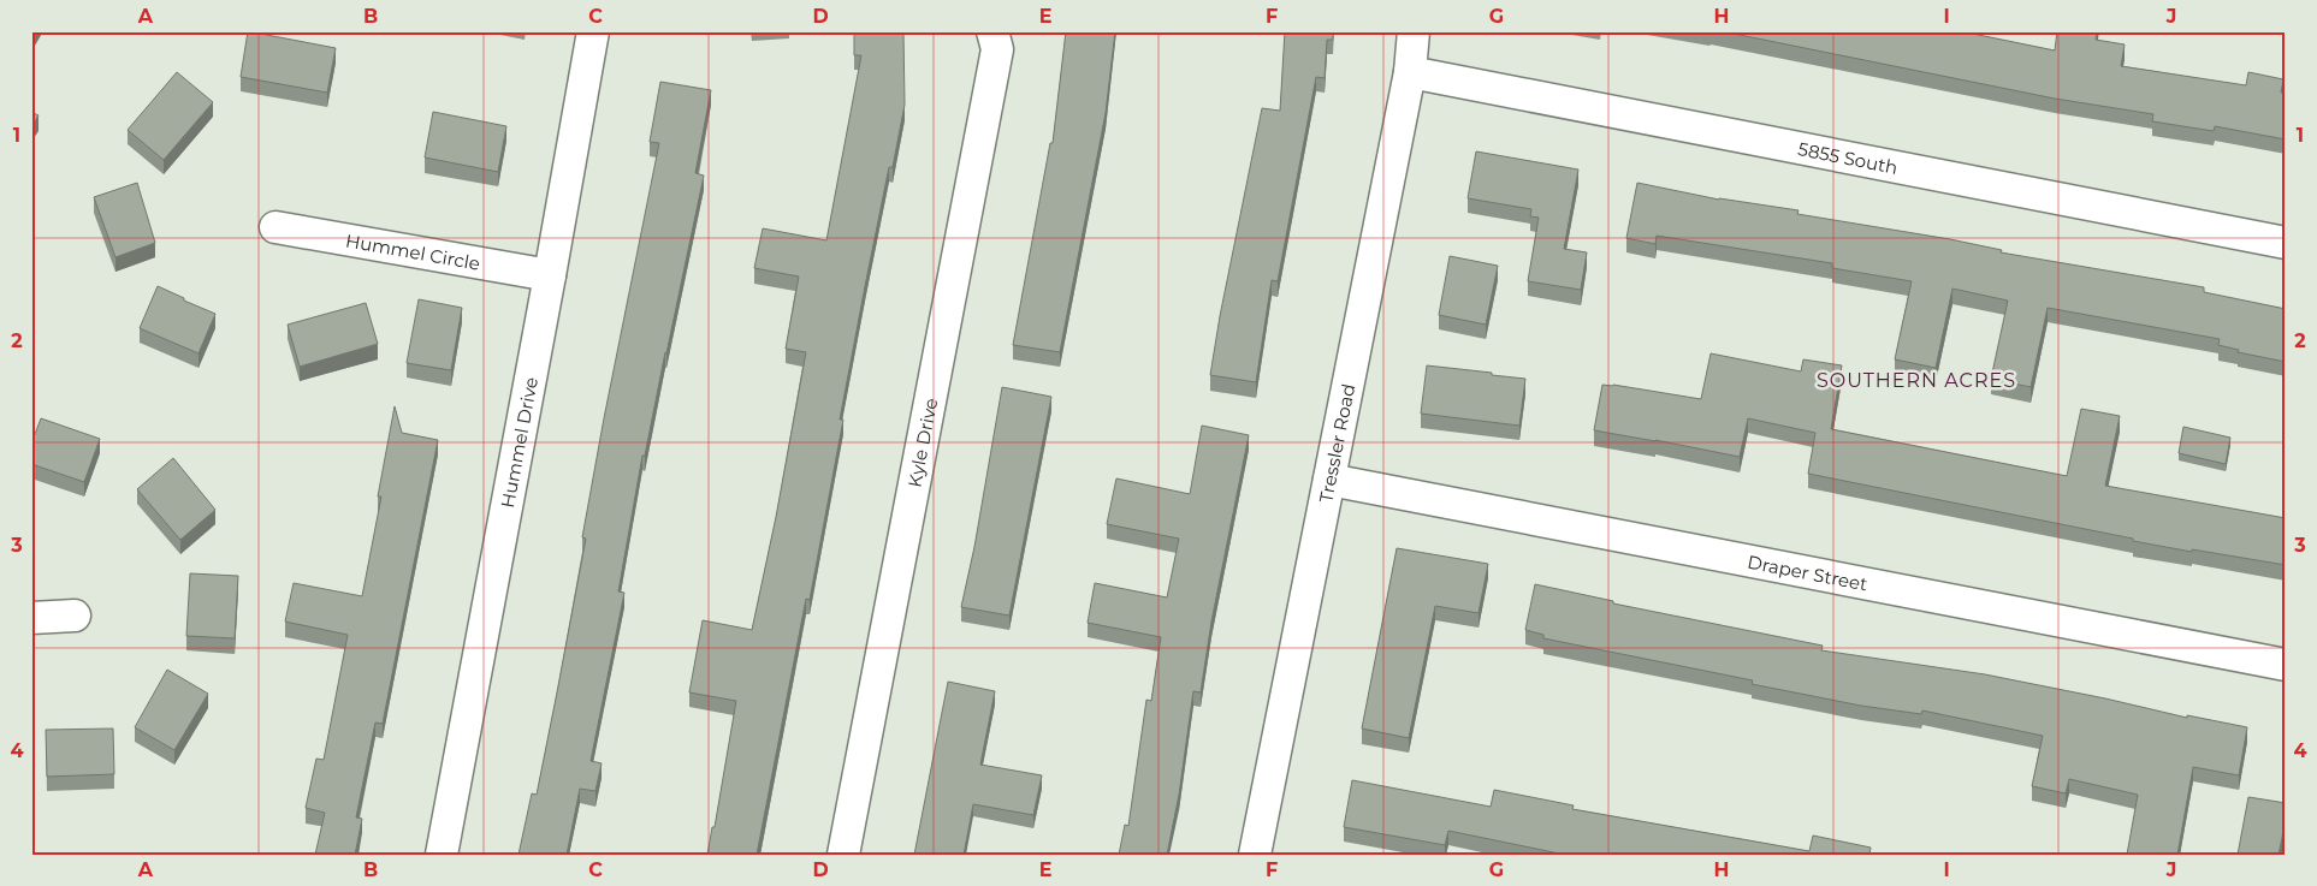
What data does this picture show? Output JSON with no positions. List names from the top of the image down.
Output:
{
  "streets": {
    "street": [
      "5855 South",
      "Hummel Circle",
      "Kyle Drive",
      "Hummel Drive",
      "Tressler Road",
      "Draper Street"
    ]
  },
  "crossings": [
    ["5855 South", "Tressler Road"],
    ["Hummel Circle", "Hummel Drive"],
    ["Tressler Road", "Draper Street"]
  ],
  "districts": ["SOUTHERN ACRES"],
  "grid": {
    "columns": [
      "A",
      "B",
      "C",
      "D",
      "E",
      "F",
      "G",
      "H",
      "I",
      "J"
    ],
    "rows": [
      "1",
      "2",
      "3",
      "4"
    ]
  }
}
